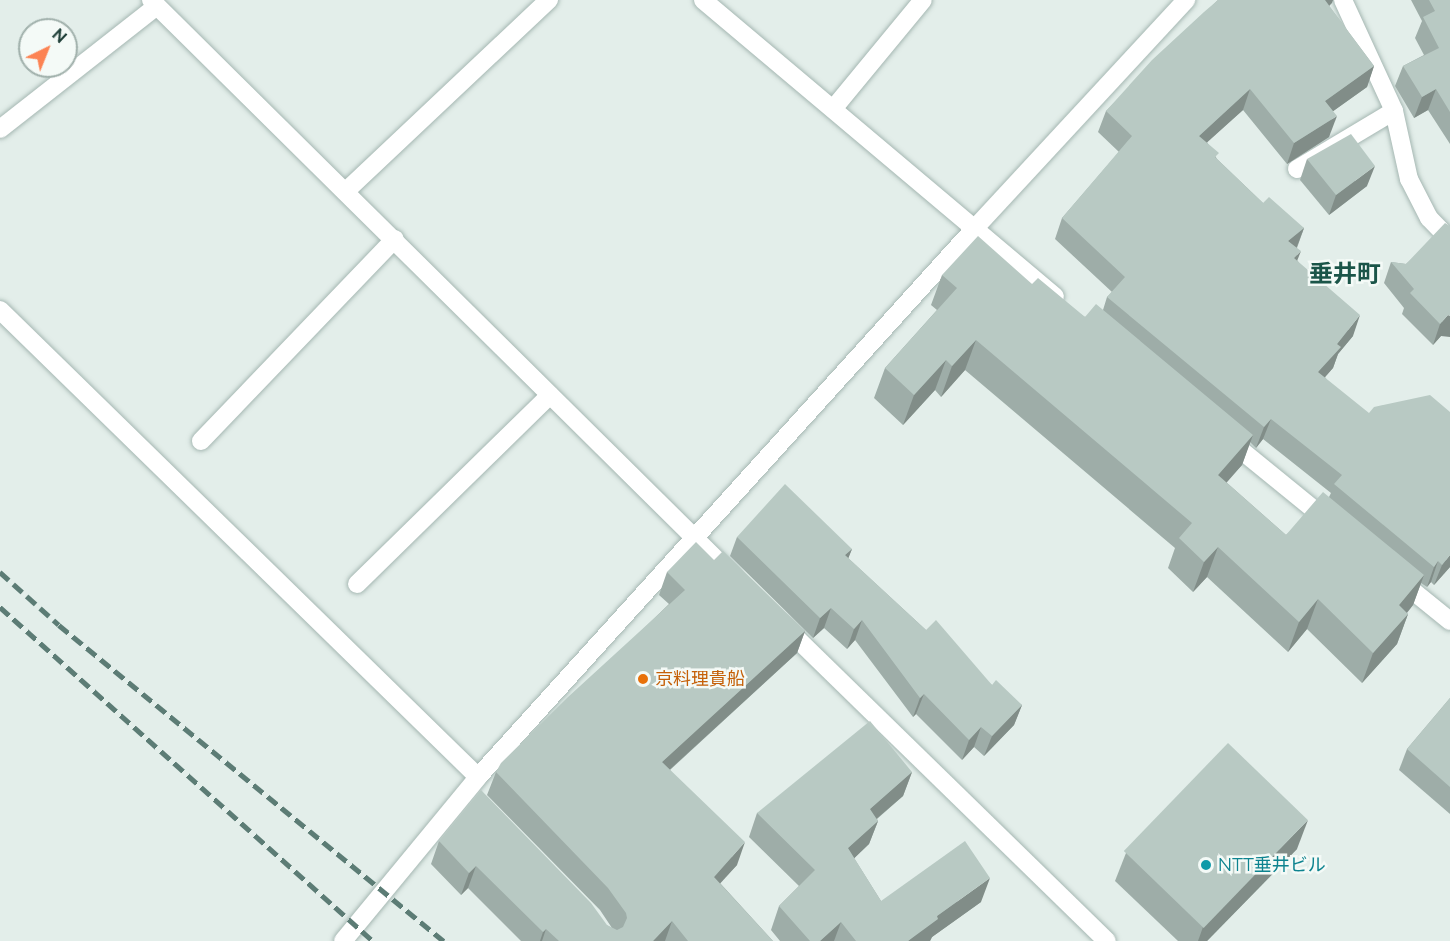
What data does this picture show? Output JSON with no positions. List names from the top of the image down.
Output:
{
  "districts": ["垂井町"],
  "places": ["京料理貴船", "NTT垂井ビル"],
  "north": "top right"
}
